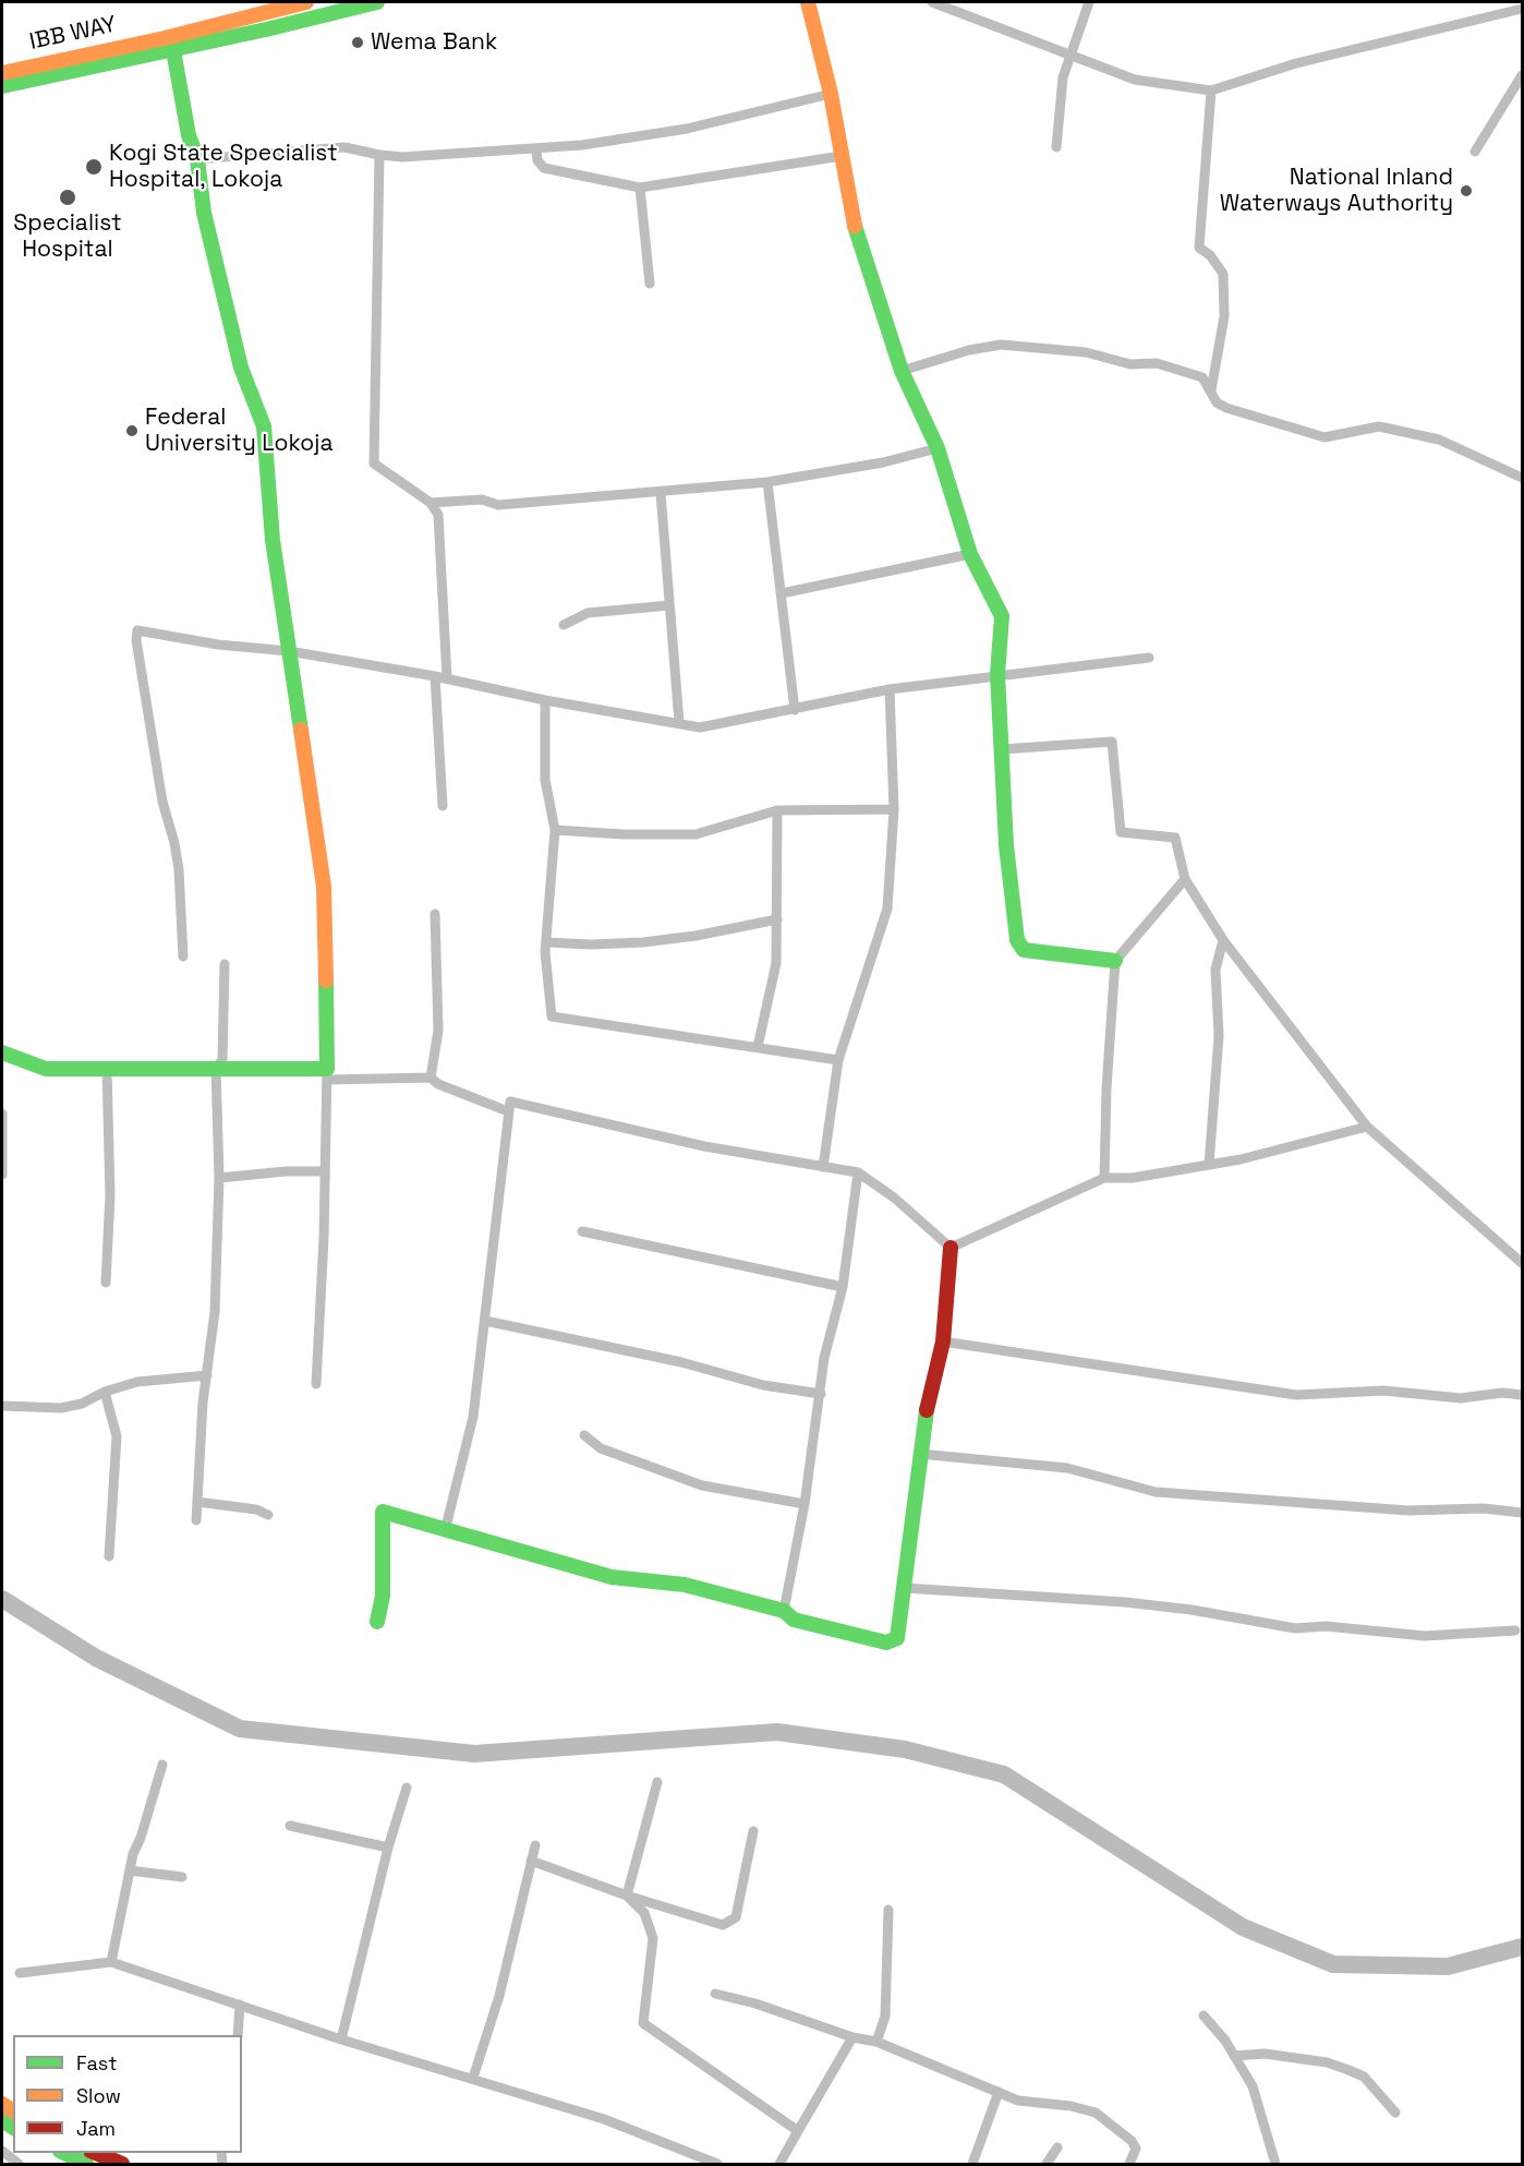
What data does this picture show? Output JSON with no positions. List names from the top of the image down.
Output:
{
  "streets": {
    "main road": ["IBB WAY"]
  },
  "places": [
    "Wema Bank",
    "Kogi State Specialist Hospital, Lokoja",
    "National Inland Waterways Authority",
    "Specialist Hospital",
    "Federal University Lokoja"
  ],
  "legend": ["Fast", "Slow", "Jam"]
}
